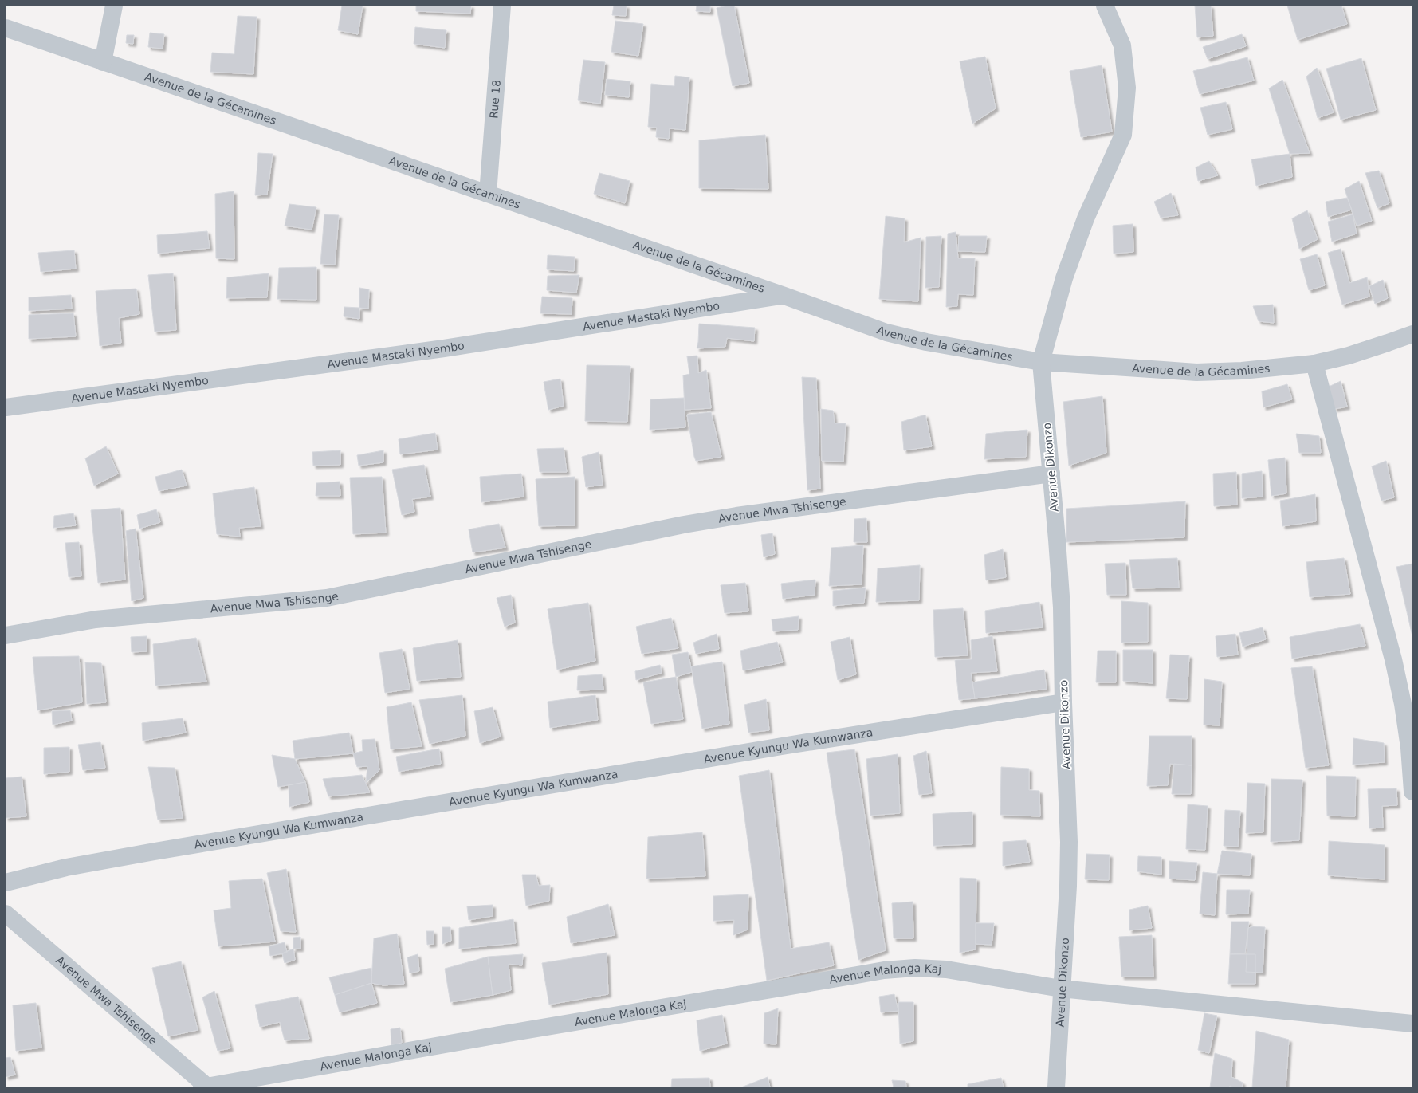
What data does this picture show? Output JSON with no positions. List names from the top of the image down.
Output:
{
  "streets": {
    "street": [
      "Avenue de la Gécamines",
      "Rue 18",
      "Avenue Mastaki Nyembo",
      "Avenue Dikonzo",
      "Avenue Mwa Tshisenge",
      "Avenue Kyungu Wa Kumwanza",
      "Avenue Malonga Kaj"
    ]
  },
  "crossings": [
    ["Avenue de la Gécamines", "Rue 18"],
    ["Avenue de la Gécamines", "Avenue Mastaki Nyembo"],
    ["Avenue de la Gécamines", "Avenue Dikonzo"],
    ["Avenue Dikonzo", "Avenue Mwa Tshisenge"],
    ["Avenue Dikonzo", "Avenue Kyungu Wa Kumwanza"],
    ["Avenue Dikonzo", "Avenue Malonga Kaj"],
    ["Avenue Mwa Tshisenge", "Avenue Malonga Kaj"]
  ]
}
